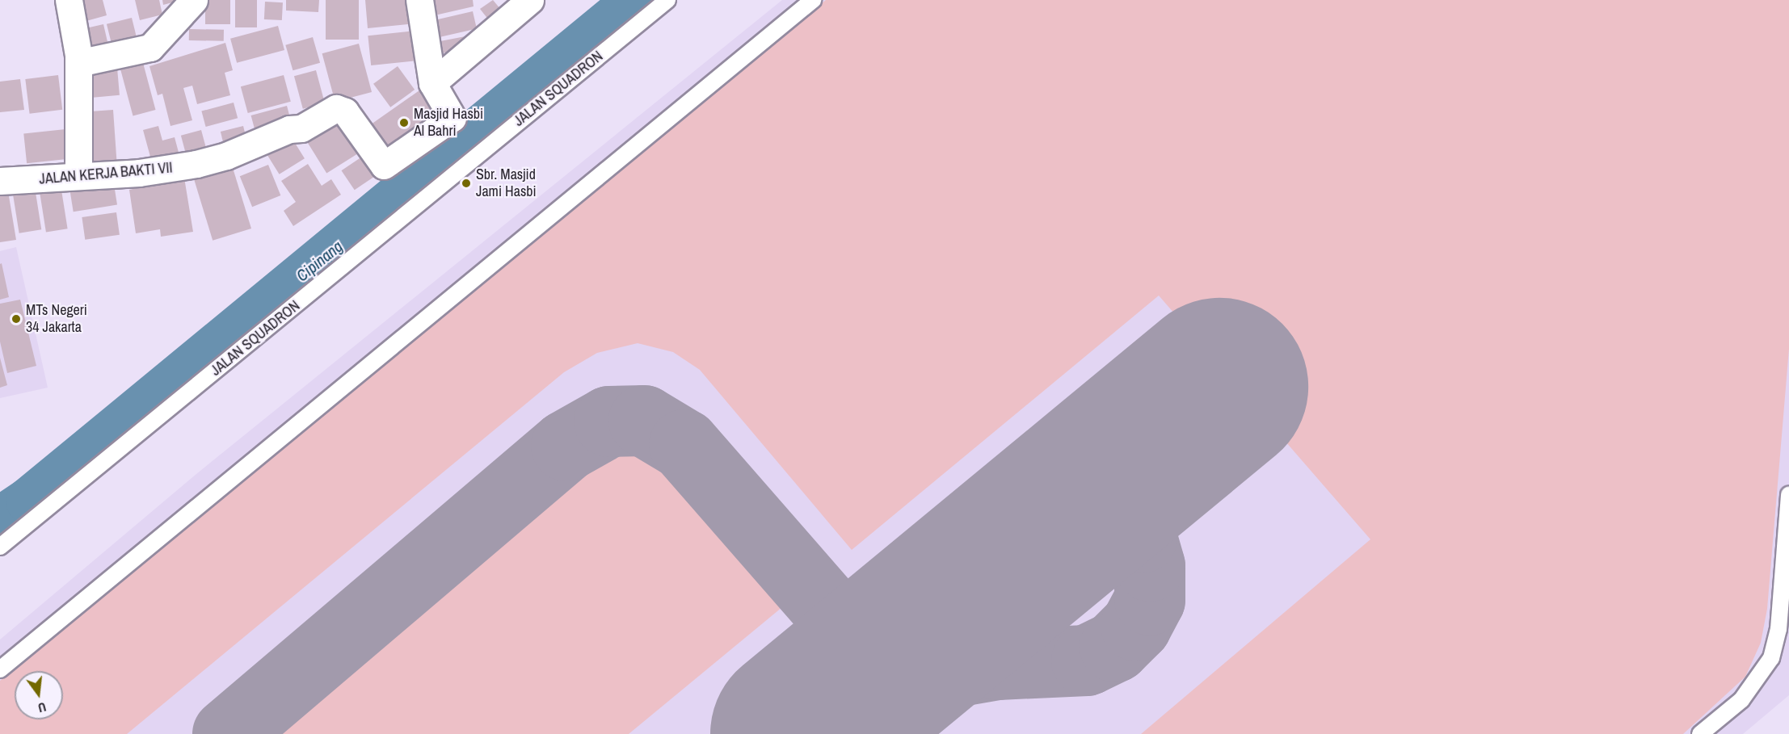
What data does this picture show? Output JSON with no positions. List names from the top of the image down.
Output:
{
  "streets": {
    "street": ["JALAN KERJA BAKTI VII"],
    "lane": ["JALAN SQUADRON"]
  },
  "water": ["Cipinang"],
  "places": ["Masjid Hasbi Al Bahri", "Sbr. Masjid Jami Hasbi", "MTs Negeri 34 Jakarta"],
  "north": "bottom"
}
